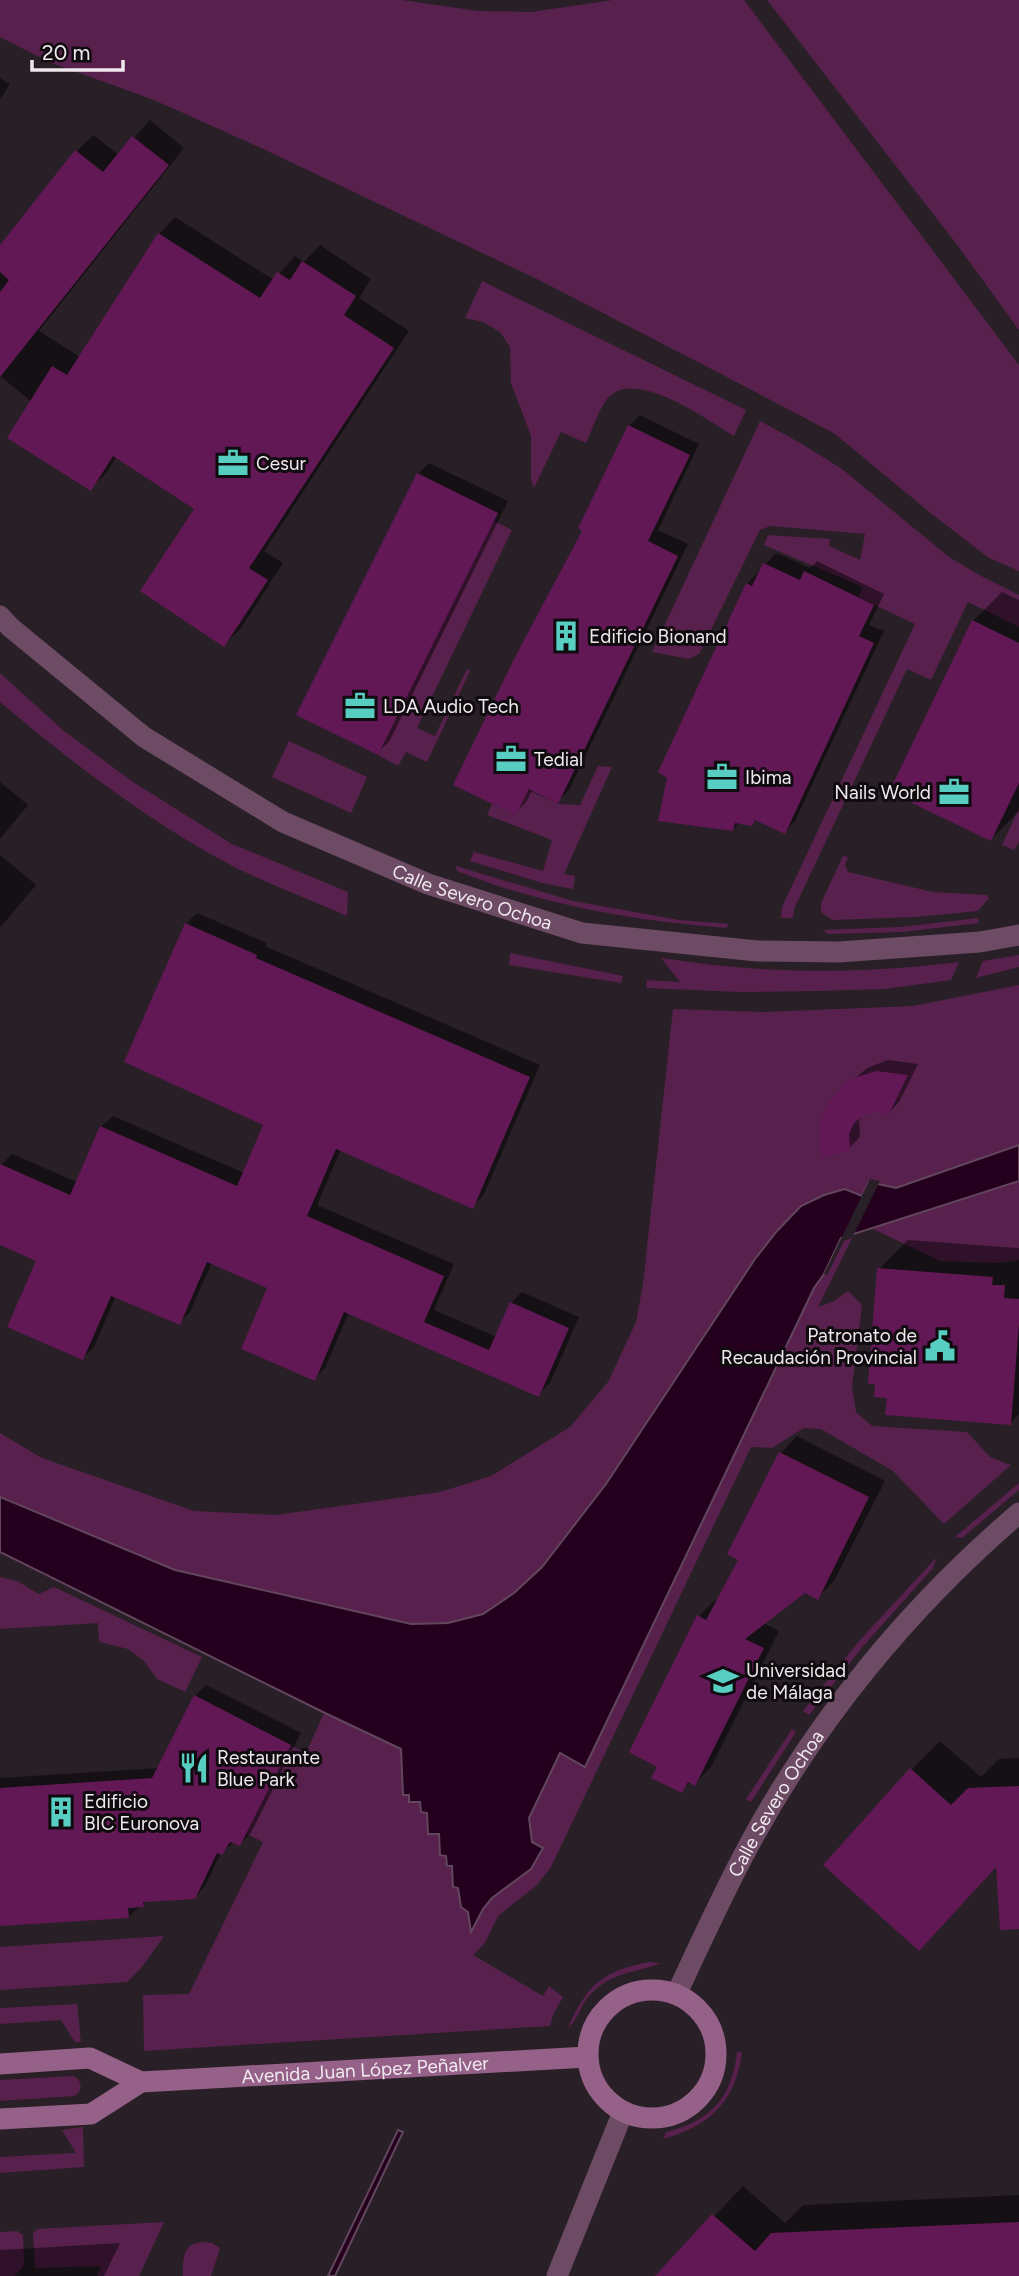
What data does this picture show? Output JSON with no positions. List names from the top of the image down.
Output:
{
  "streets": {
    "main road": ["Avenida Juan López Peñalver"],
    "street": ["Calle Severo Ochoa"]
  },
  "crossings": [
    ["Calle Severo Ochoa", "Avenida Juan López Peñalver"]
  ],
  "places": {
    "office": [
      "Cesur",
      "LDA Audio Tech",
      "Tedial",
      "Ibima",
      "Nails World"
    ],
    "building": ["Edificio Bionand", "Edificio BIC Euronova"],
    "public building": ["Patronato de Recaudación Provincial"],
    "school or university": ["Universidad de Málaga"],
    "restaurant": ["Restaurante Blue Park"]
  },
  "scale_bar": "20 m"
}
